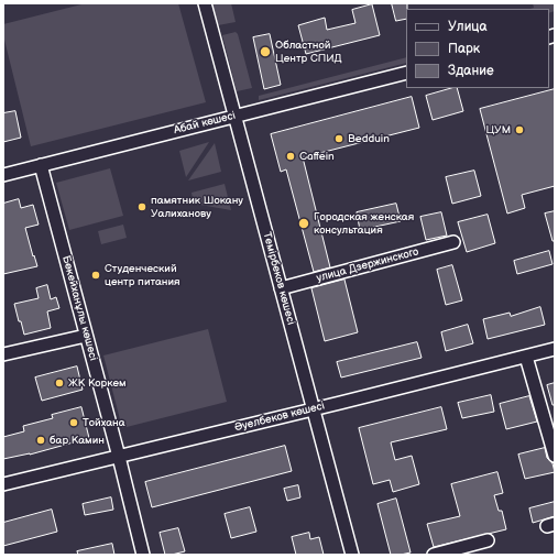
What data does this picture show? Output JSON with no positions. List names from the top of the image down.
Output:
{
  "streets": {
    "street": [
      "Абай көшесі",
      "улица Дзержинского",
      "Темірбеков көшесі",
      "Бөкейханұлы көшесі",
      "Әуелбеков көшесі"
    ]
  },
  "crossings": [
    ["Абай көшесі", "Темірбеков көшесі"],
    ["Абай көшесі", "Бөкейханұлы көшесі"],
    ["улица Дзержинского", "Темірбеков көшесі"],
    ["Темірбеков көшесі", "Әуелбеков көшесі"],
    ["Бөкейханұлы көшесі", "Әуелбеков көшесі"]
  ],
  "places": [
    "Областной Центр СПИД",
    "ЦУМ",
    "Bedduin",
    "Caffein",
    "памятник Шокану Уалиханову",
    "Городская женская консультация",
    "Студенческий центр питания",
    "ЖК Коркем",
    "Тойхана",
    "бар Камин"
  ],
  "legend": ["Улица", "Парк", "Здание"]
}
